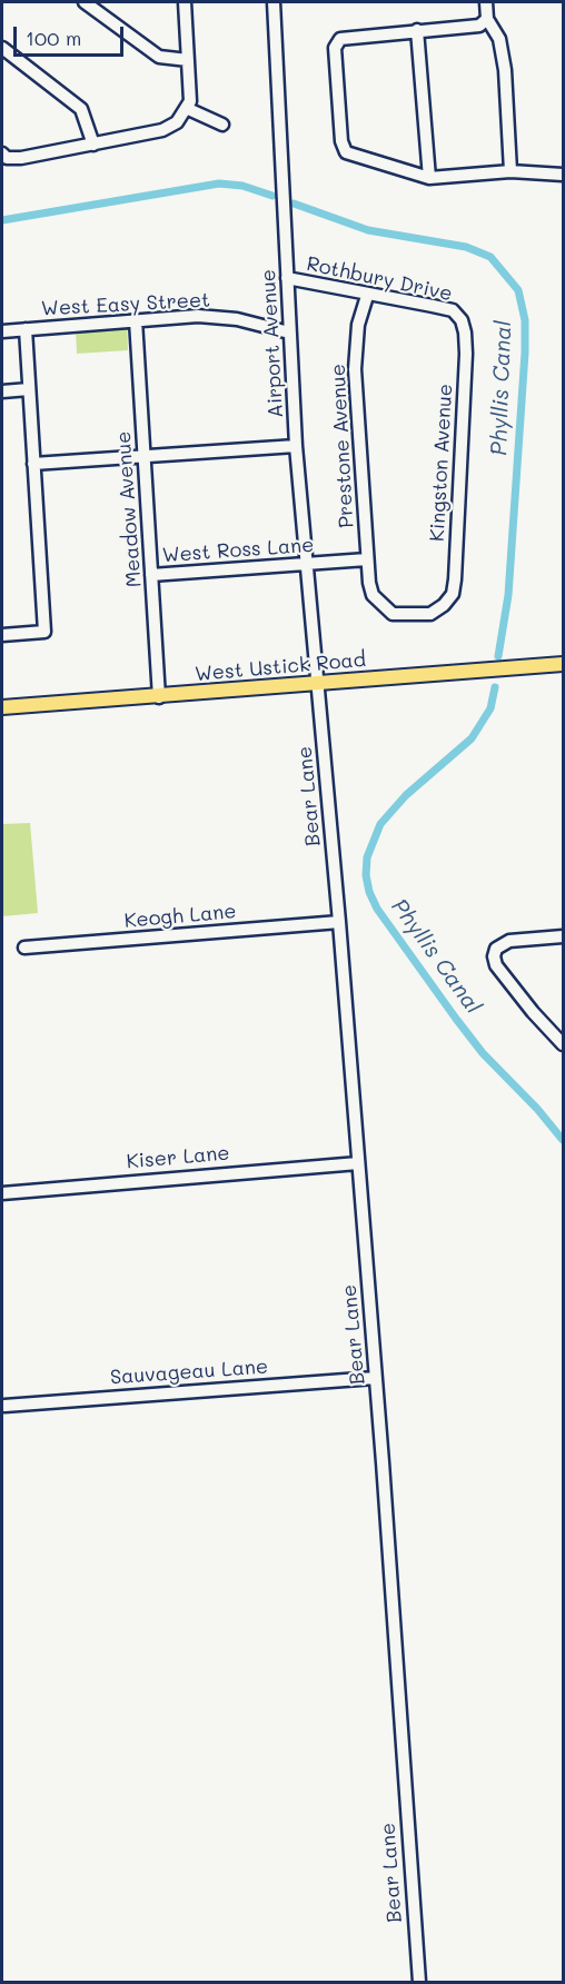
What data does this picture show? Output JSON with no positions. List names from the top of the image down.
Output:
{
  "streets": {
    "main road": ["West Ustick Road"],
    "street": [
      "Rothbury Drive",
      "West Easy Street",
      "Airport Avenue",
      "Prestone Avenue",
      "Kingston Avenue",
      "Meadow Avenue",
      "West Ross Lane",
      "Bear Lane",
      "Keogh Lane",
      "Kiser Lane",
      "Sauvageau Lane"
    ]
  },
  "crossings": [
    ["Rothbury Drive", "Airport Avenue"],
    ["Rothbury Drive", "Prestone Avenue"],
    ["Rothbury Drive", "Kingston Avenue"],
    ["West Easy Street", "Airport Avenue"],
    ["West Easy Street", "Meadow Avenue"],
    ["Airport Avenue", "West Ross Lane"],
    ["Airport Avenue", "West Ustick Road"],
    ["Airport Avenue", "Bear Lane"],
    ["Prestone Avenue", "Kingston Avenue"],
    ["Prestone Avenue", "West Ross Lane"],
    ["Meadow Avenue", "West Ross Lane"],
    ["Meadow Avenue", "West Ustick Road"],
    ["West Ustick Road", "Bear Lane"],
    ["Bear Lane", "Keogh Lane"],
    ["Bear Lane", "Kiser Lane"],
    ["Bear Lane", "Sauvageau Lane"]
  ],
  "water": ["Phyllis Canal"],
  "scale_bar": "100 m"
}
